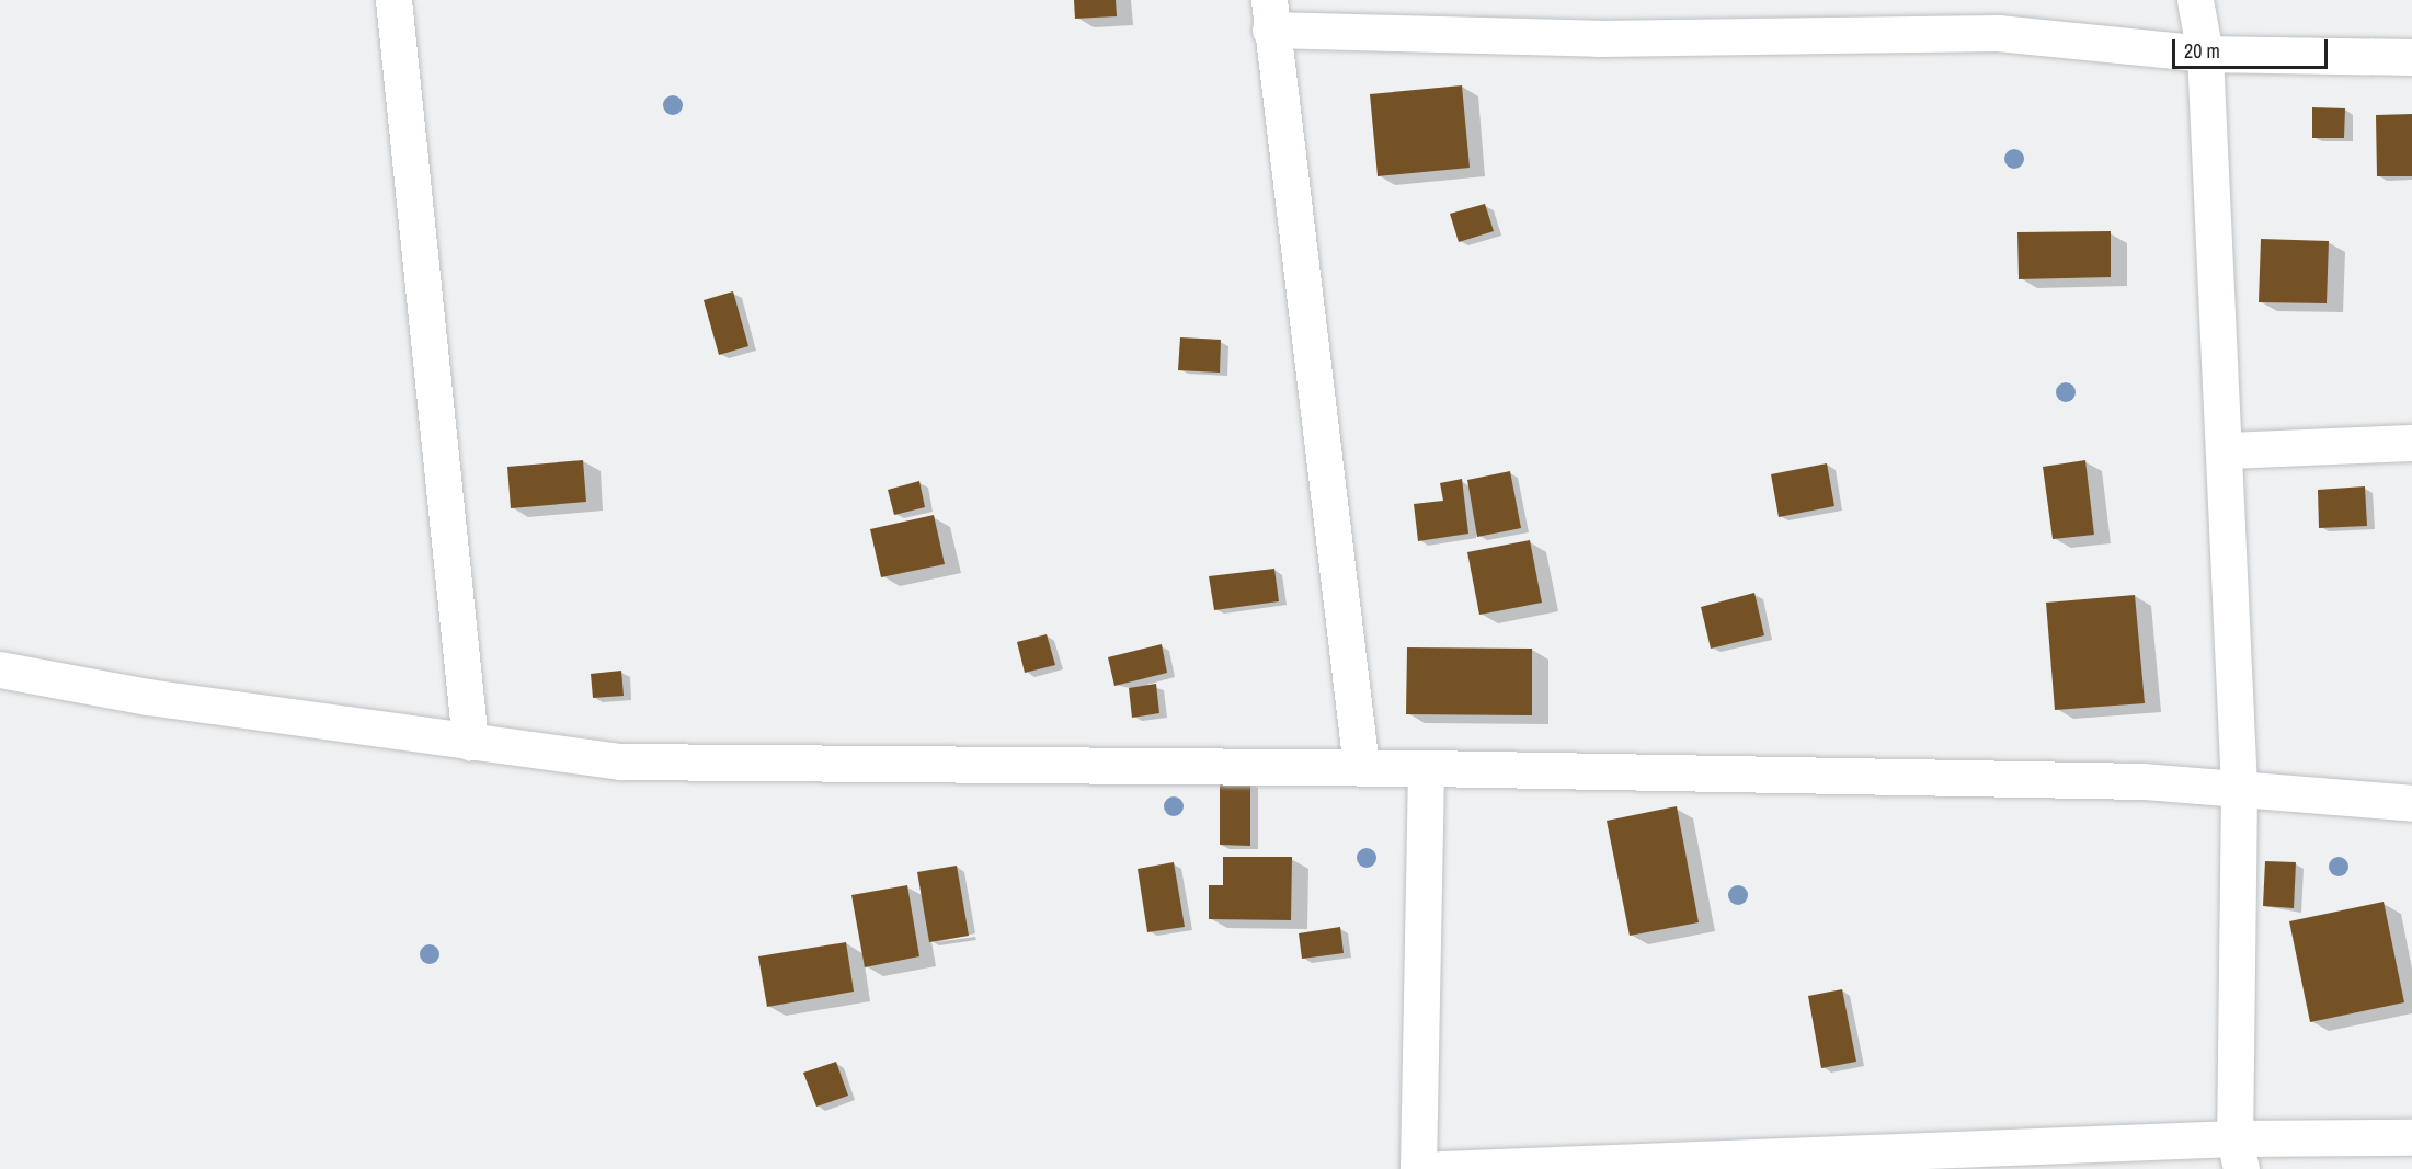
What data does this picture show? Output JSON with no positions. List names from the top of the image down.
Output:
{
  "scale_bar": "20 m"
}
